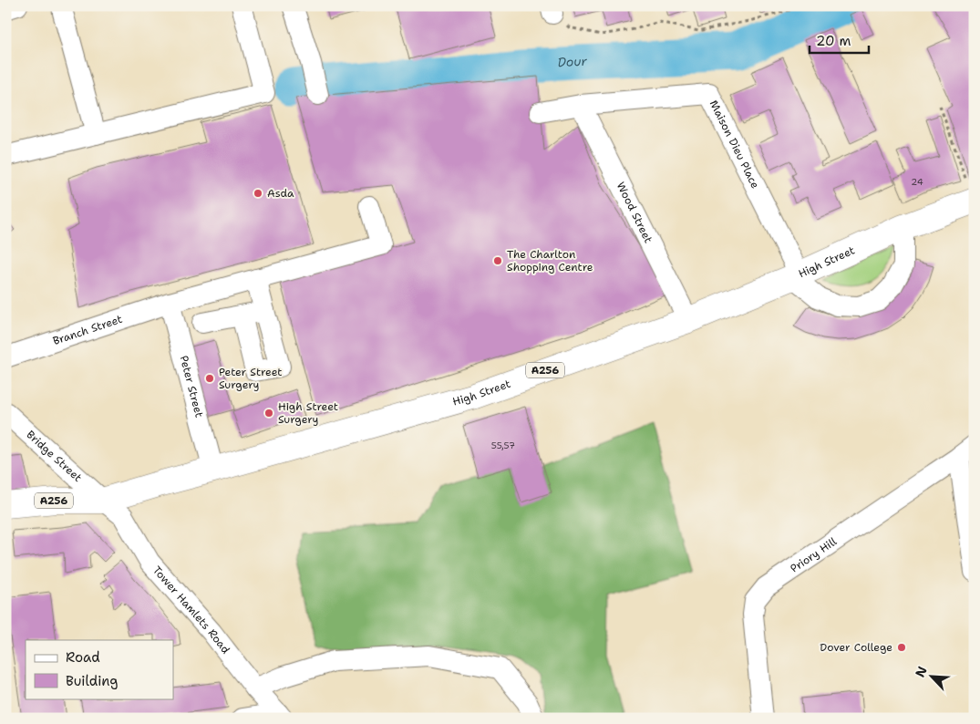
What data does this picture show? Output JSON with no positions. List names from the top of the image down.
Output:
{
  "streets": {
    "main road": ["High Street", "A256"],
    "street": [
      "Maison Dieu Place",
      "Wood Street",
      "Branch Street",
      "Peter Street",
      "Bridge Street",
      "Priory Hill",
      "Tower Hamlets Road"
    ]
  },
  "crossings": [
    ["Maison Dieu Place", "Wood Street"],
    ["Maison Dieu Place", "High Street"],
    ["Wood Street", "High Street"],
    ["High Street", "A256"],
    ["High Street", "Peter Street"],
    ["High Street", "Bridge Street"],
    ["High Street", "Tower Hamlets Road"],
    ["Branch Street", "Peter Street"],
    ["A256", "Bridge Street"],
    ["A256", "Tower Hamlets Road"],
    ["Bridge Street", "Tower Hamlets Road"]
  ],
  "water": ["Dour"],
  "places": [
    "Asda",
    "The Charlton Shopping Centre",
    "Peter Street Surgery",
    "High Street Surgery",
    "Dover College"
  ],
  "house_numbers": ["24", "55,57"],
  "legend": ["Road", "Building"],
  "scale_bar": "20 m",
  "north": "top left"
}
